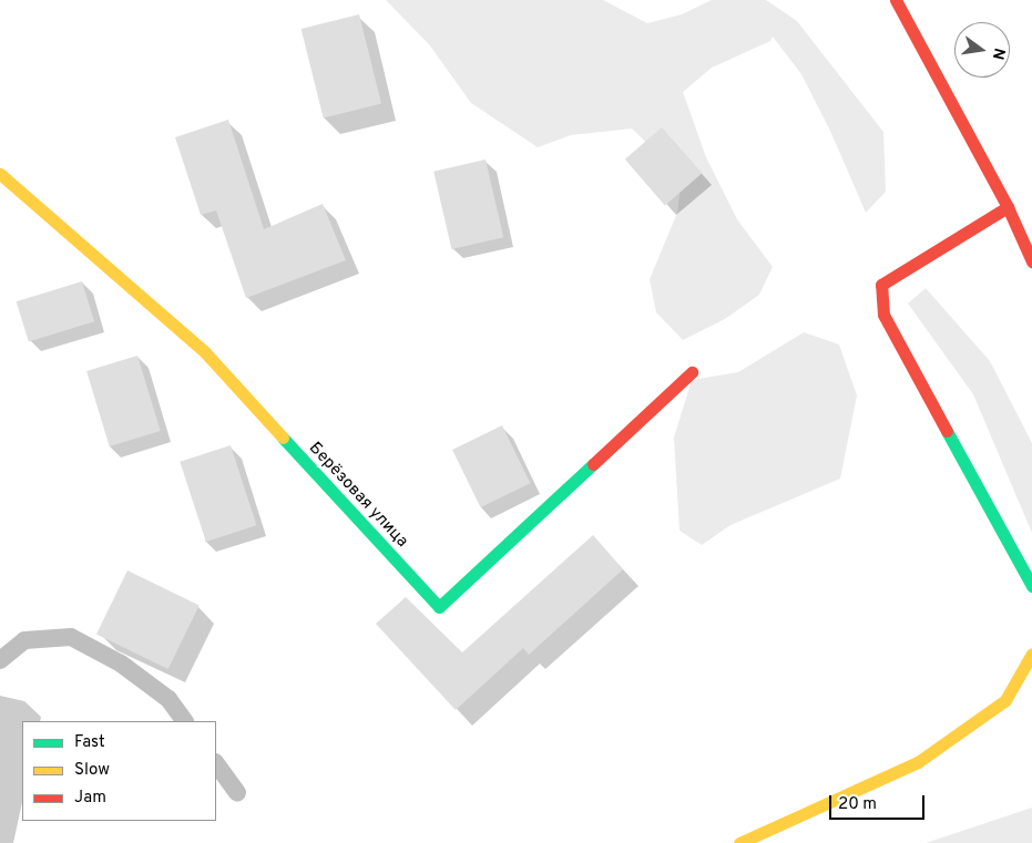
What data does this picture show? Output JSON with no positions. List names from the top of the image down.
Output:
{
  "streets": {
    "street": ["Берёзовая улица"]
  },
  "legend": ["Fast", "Slow", "Jam"],
  "scale_bar": "20 m",
  "north": "right"
}
